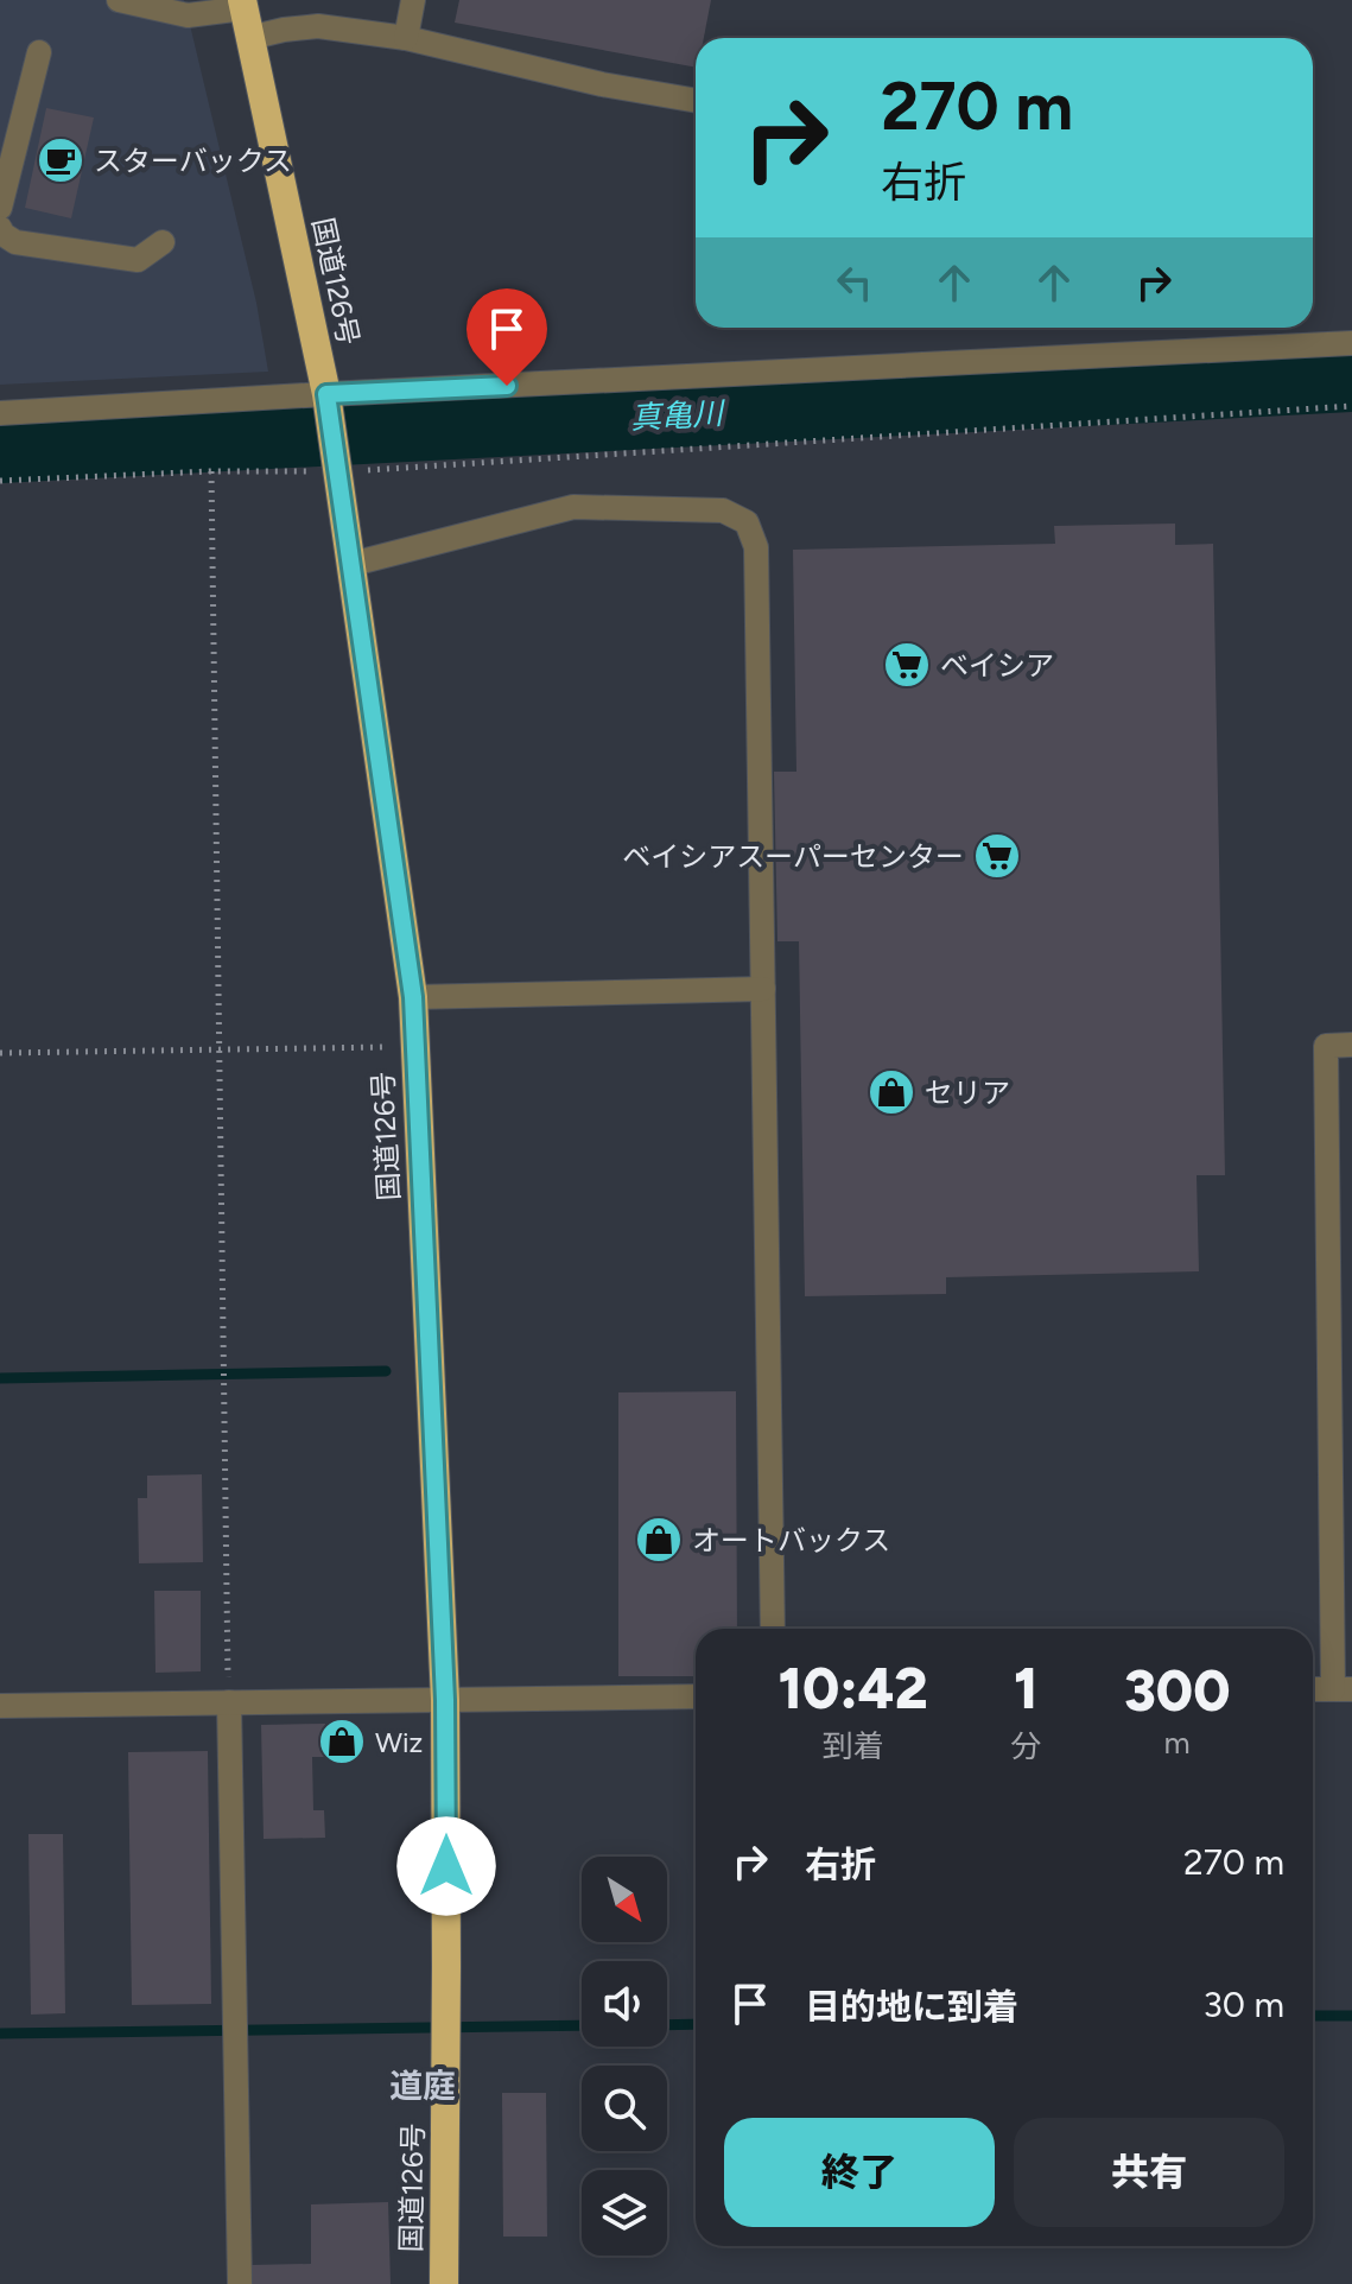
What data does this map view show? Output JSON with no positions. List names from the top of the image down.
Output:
{
  "streets": {
    "highway": ["国道126号"]
  },
  "districts": ["道庭"],
  "water": ["真亀川"],
  "places": {
    "cafe": ["スターバックス"],
    "supermarket": ["ベイシア", "ベイシアスーパーセンター"],
    "shop": ["セリア", "オートバックス", "Wiz"]
  },
  "north": "bottom right",
  "page": {
    "turn": ["270 m", "右折"],
    "eta": [
      "10:42",
      "到着",
      "1",
      "分",
      "300",
      "m"
    ],
    "list": [
      {
        "name": "右折",
        "value": "270 m"
      },
      {
        "name": "目的地に到着",
        "value": "30 m"
      }
    ],
    "buttons": ["終了", "共有"]
  }
}
